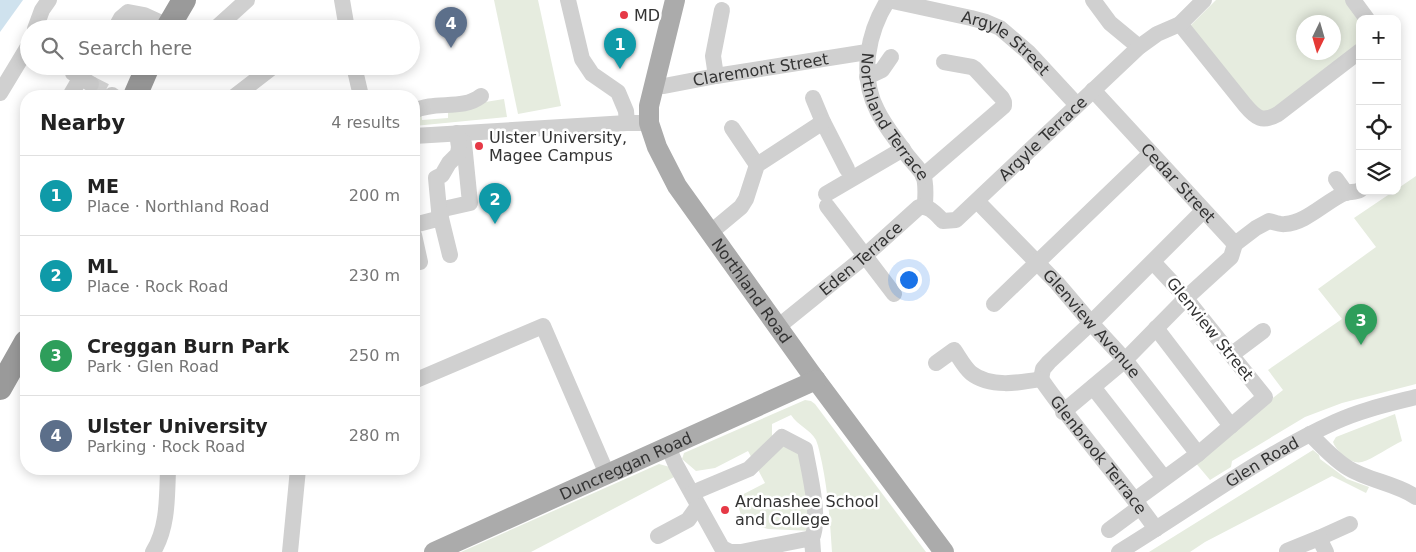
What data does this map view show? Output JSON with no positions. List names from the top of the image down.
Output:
{
  "streets": {
    "main road": ["Northland Road", "Duncreggan Road"],
    "street": [
      "Argyle Street",
      "Claremont Street",
      "Northland Terrace",
      "Argyle Terrace",
      "Cedar Street",
      "Eden Terrace",
      "Glenview Avenue",
      "Glenview Street",
      "Glenbrook Terrace",
      "Glen Road"
    ]
  },
  "crossings": [
    ["Argyle Street", "Northland Terrace"],
    ["Argyle Street", "Argyle Terrace"],
    ["Claremont Street", "Northland Terrace"],
    ["Claremont Street", "Northland Road"],
    ["Northland Terrace", "Argyle Terrace"],
    ["Northland Terrace", "Eden Terrace"],
    ["Argyle Terrace", "Cedar Street"],
    ["Argyle Terrace", "Eden Terrace"],
    ["Argyle Terrace", "Glenview Avenue"],
    ["Eden Terrace", "Northland Road"],
    ["Northland Road", "Duncreggan Road"],
    ["Glenbrook Terrace", "Glen Road"]
  ],
  "places": ["MD", "Ulster University, Magee Campus", "Ardnashee School and College"],
  "north": "bottom",
  "page": {
    "pins": [
      "4",
      "1",
      "2",
      "3"
    ],
    "map_buttons": ["+", "−"],
    "search": "Search here",
    "heading": ["Nearby", "4 results"],
    "list": [
      {
        "mark": "1",
        "name": "ME",
        "note": "Place · Northland Road",
        "value": "200 m"
      },
      {
        "mark": "2",
        "name": "ML",
        "note": "Place · Rock Road",
        "value": "230 m"
      },
      {
        "mark": "3",
        "name": "Creggan Burn Park",
        "note": "Park · Glen Road",
        "value": "250 m"
      },
      {
        "mark": "4",
        "name": "Ulster University",
        "note": "Parking · Rock Road",
        "value": "280 m"
      }
    ]
  }
}
